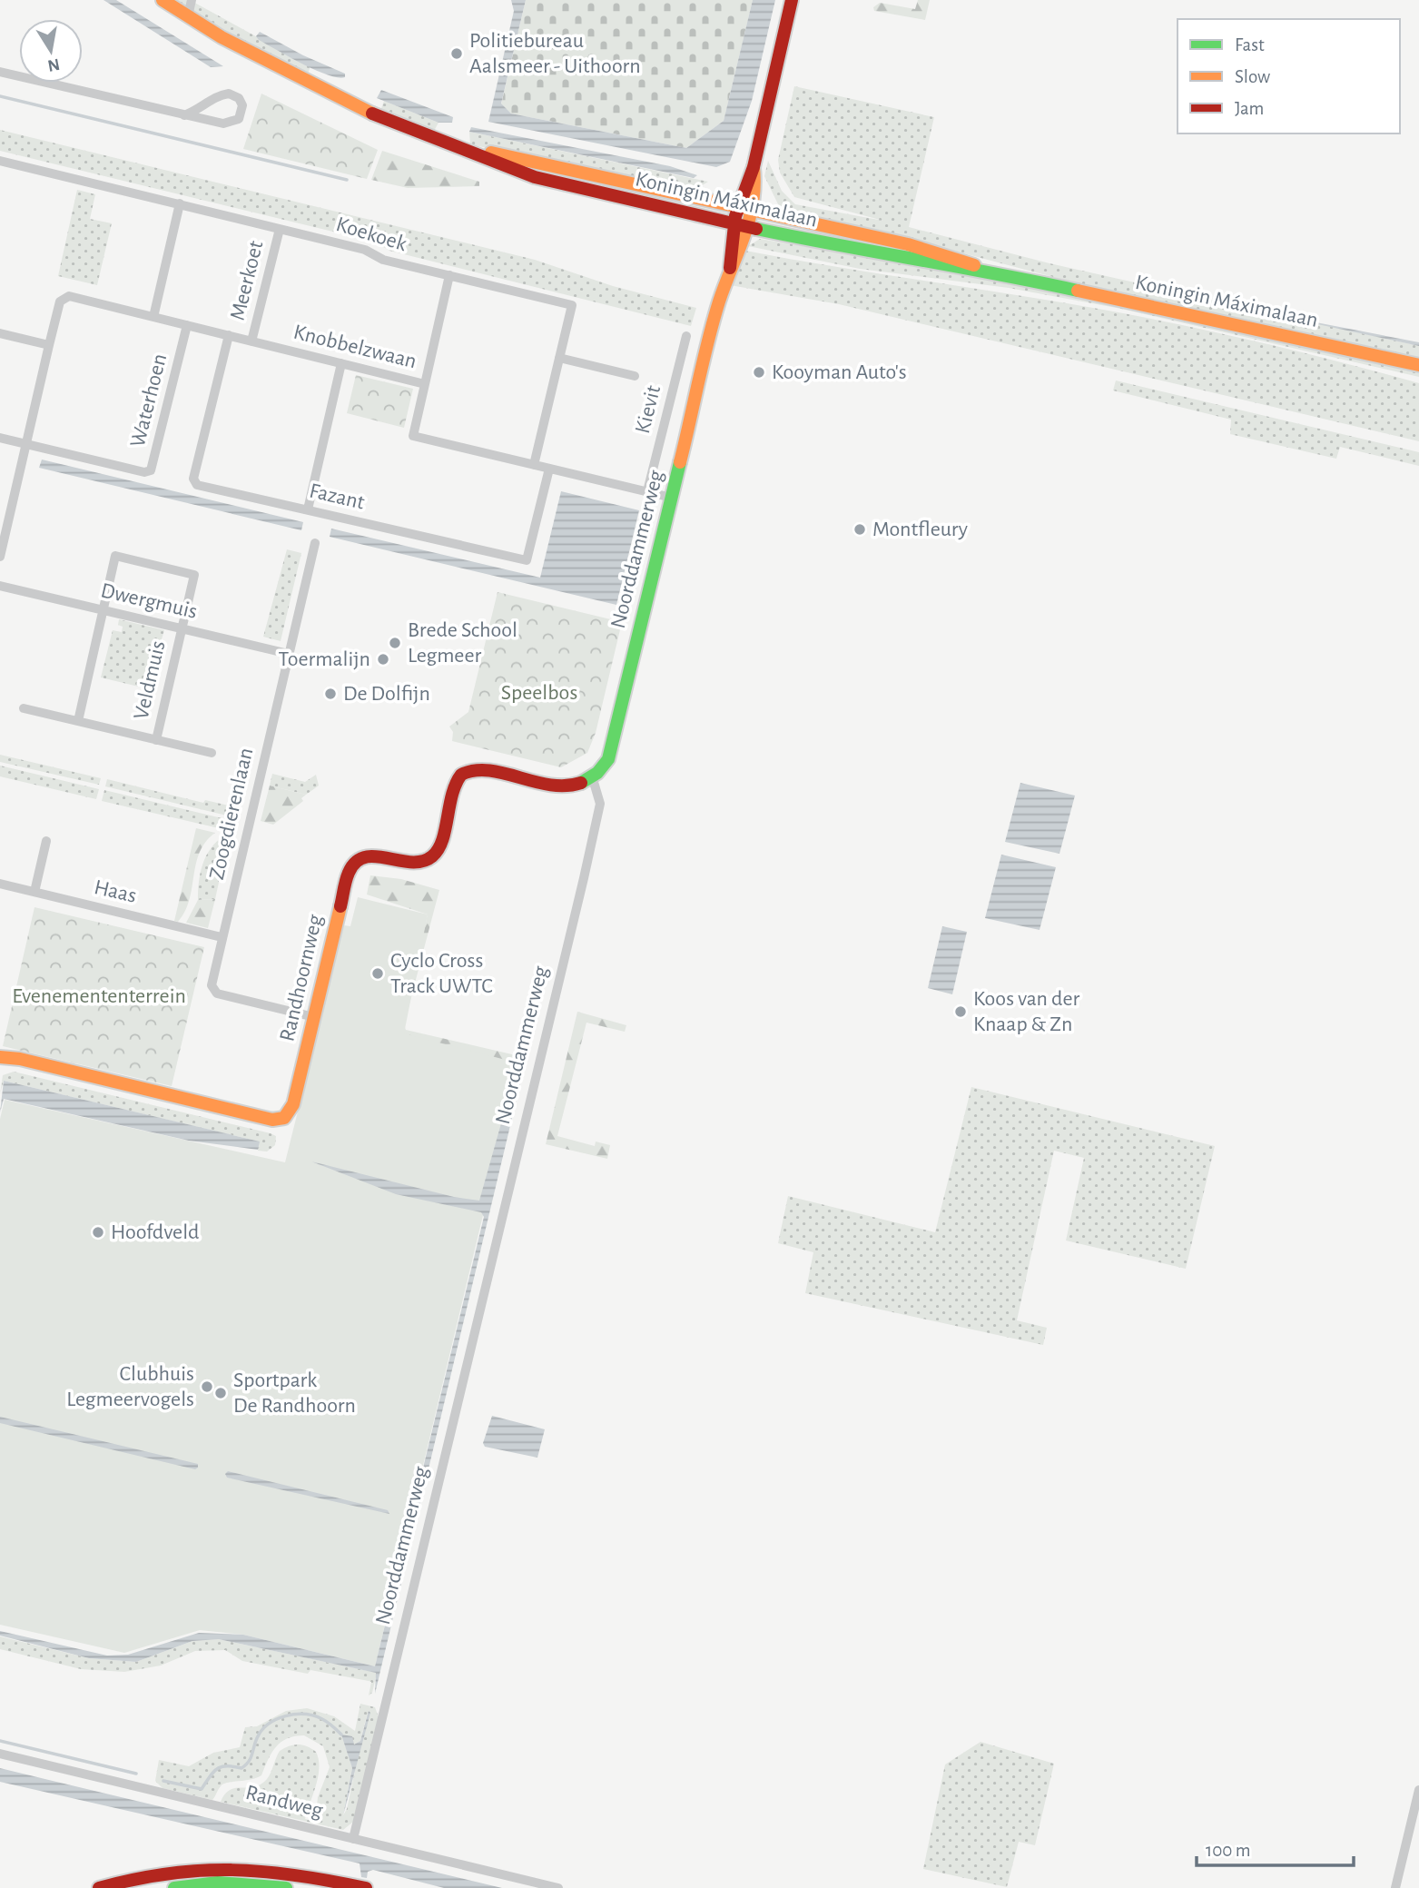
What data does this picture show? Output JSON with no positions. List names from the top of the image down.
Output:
{
  "streets": {
    "main road": ["Koningin Máximalaan", "Noorddammerweg", "Randhoornweg"],
    "street": [
      "Koekoek",
      "Meerkoet",
      "Knobbelzwaan",
      "Waterhoen",
      "Kievit",
      "Fazant",
      "Dwergmuis",
      "Veldmuis",
      "Zoogdierenlaan",
      "Haas",
      "Randweg"
    ]
  },
  "crossings": [
    ["Koningin Máximalaan", "Noorddammerweg"],
    ["Koekoek", "Meerkoet"],
    ["Koekoek", "Knobbelzwaan"],
    ["Meerkoet", "Knobbelzwaan"],
    ["Knobbelzwaan", "Waterhoen"],
    ["Knobbelzwaan", "Kievit"],
    ["Knobbelzwaan", "Fazant"],
    ["Knobbelzwaan", "Noorddammerweg"],
    ["Noorddammerweg", "Randhoornweg"],
    ["Noorddammerweg", "Randweg"],
    ["Dwergmuis", "Veldmuis"],
    ["Dwergmuis", "Zoogdierenlaan"],
    ["Zoogdierenlaan", "Haas"],
    ["Zoogdierenlaan", "Randhoornweg"]
  ],
  "parks": ["Speelbos", "Evenemententerrein"],
  "places": [
    "Politiebureau Aalsmeer - Uithoorn",
    "Kooyman Auto's",
    "Montfleury",
    "Brede School Legmeer",
    "Toermalijn",
    "De Dolfijn",
    "Cyclo Cross Track UWTC",
    "Koos van der Knaap & Zn",
    "Hoofdveld",
    "Clubhuis Legmeervogels",
    "Sportpark De Randhoorn"
  ],
  "legend": ["Fast", "Slow", "Jam"],
  "scale_bar": "100 m",
  "north": "bottom"
}
